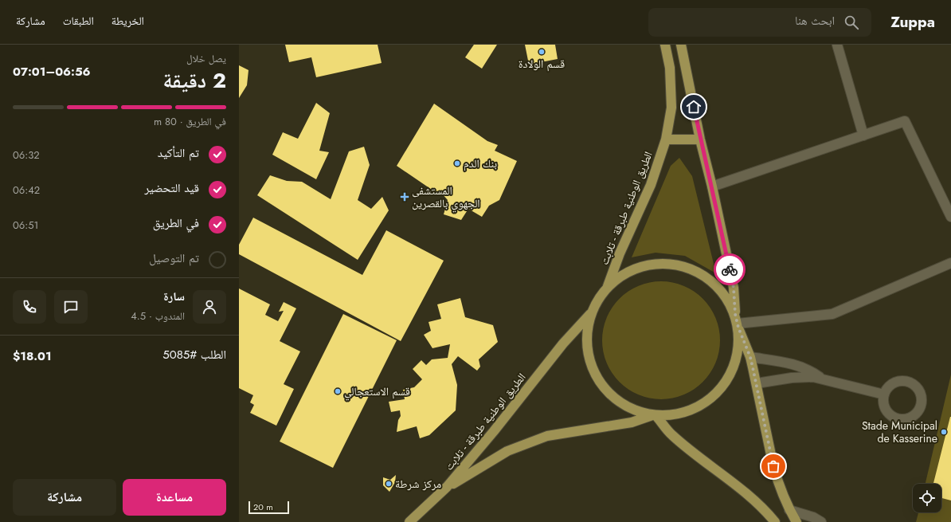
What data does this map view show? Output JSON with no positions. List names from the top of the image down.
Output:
{
  "streets": {
    "main road": ["الطريق الوطنية طبرقة - تلابت"]
  },
  "places": {
    "other": [
      "قسم الولادة",
      "بنك الدم",
      "قسم الاستعجالي",
      "Stade Municipal de Kasserine",
      "مركز شرطة"
    ],
    "health": ["المستشفى الجهوي بالقصرين"]
  },
  "scale_bar": "20 m",
  "page": {
    "header": "Zuppa",
    "search": "ابحث هنا",
    "nav": ["الخريطة", "الطبقات", "مشاركة"],
    "heading": ["2 دقيقة", "يصل خلال", "06:56–07:01"],
    "panel": [
      "سارة",
      "المندوب · 4.5",
      "الطلب #5085",
      "$18.01"
    ],
    "bar": "في الطريق · 80 m",
    "list": [
      ["تم التأكيد", "06:32"],
      ["قيد التحضير", "06:42"],
      ["في الطريق", "06:51"],
      "تم التوصيل"
    ],
    "buttons": ["مساعدة", "مشاركة"],
    "scale": "20 m"
  }
}
